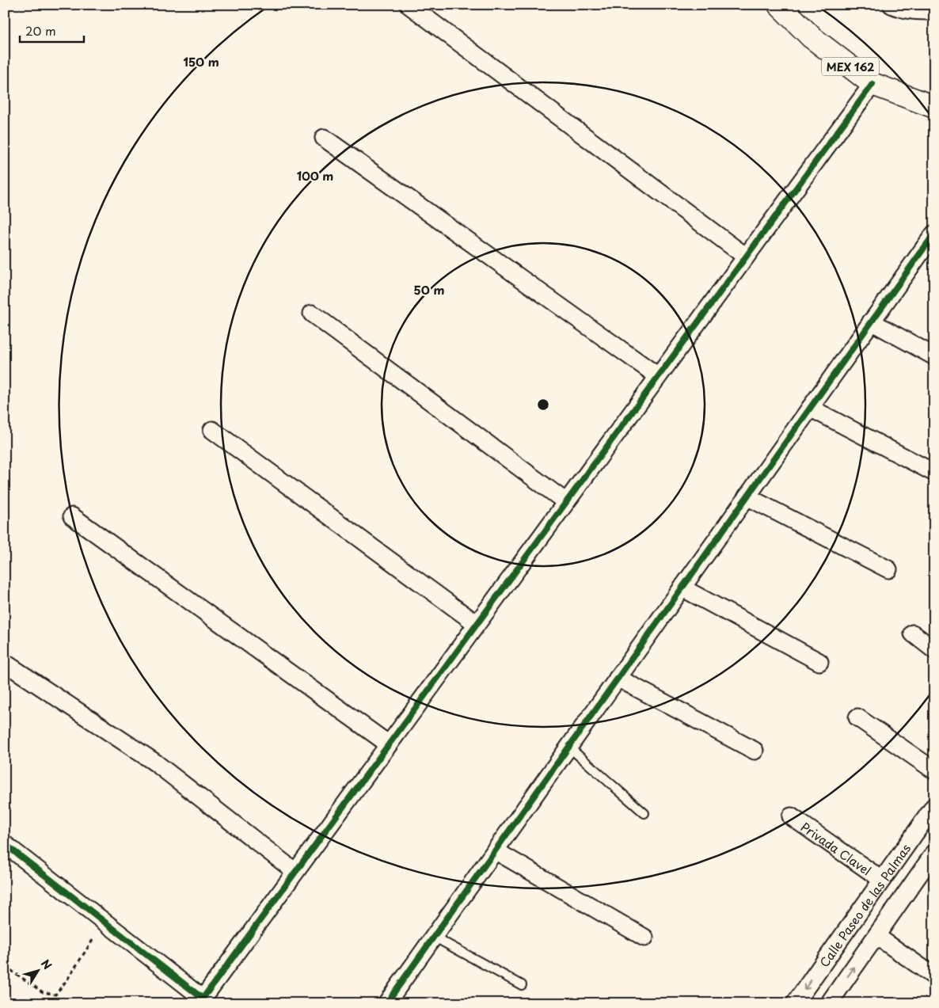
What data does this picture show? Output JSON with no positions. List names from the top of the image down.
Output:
{
  "streets": {
    "main road": ["MEX 162"],
    "street": ["Privada Clavel", "Calle Paseo de las Palmas"]
  },
  "crossings": [
    ["Privada Clavel", "Calle Paseo de las Palmas"]
  ],
  "scale_bar": "20 m",
  "north": "top right",
  "rings": ["150 m", "100 m", "50 m"]
}
